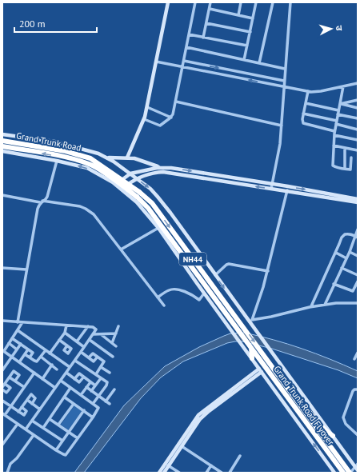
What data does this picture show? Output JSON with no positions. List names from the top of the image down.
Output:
{
  "streets": {
    "highway": ["Grand Trunk Road", "NH44", "Grand Trunk Road Flyover"]
  },
  "crossings": [
    ["Grand Trunk Road", "Grand Trunk Road Flyover"]
  ],
  "scale_bar": "200 m",
  "north": "right"
}
